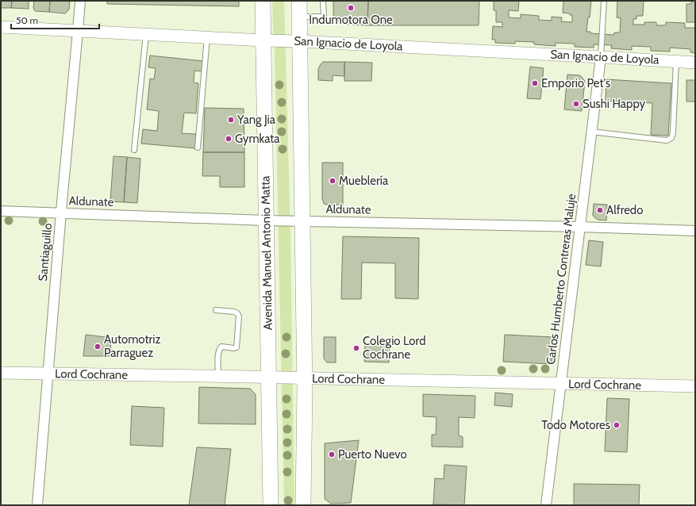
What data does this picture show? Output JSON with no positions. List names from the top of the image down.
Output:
{
  "streets": {
    "main road": ["Avenida Manuel Antonio Matta"],
    "street": [
      "San Ignacio de Loyola",
      "Aldunate",
      "Santiaguillo",
      "Carlos Humberto Contreras Maluje",
      "Lord Cochrane"
    ]
  },
  "crossings": [
    ["San Ignacio de Loyola", "Santiaguillo"],
    ["San Ignacio de Loyola", "Avenida Manuel Antonio Matta"],
    ["San Ignacio de Loyola", "Carlos Humberto Contreras Maluje"],
    ["Aldunate", "Santiaguillo"],
    ["Aldunate", "Avenida Manuel Antonio Matta"],
    ["Aldunate", "Carlos Humberto Contreras Maluje"],
    ["Santiaguillo", "Lord Cochrane"],
    ["Avenida Manuel Antonio Matta", "Lord Cochrane"],
    ["Carlos Humberto Contreras Maluje", "Lord Cochrane"]
  ],
  "places": [
    "Indumotora One",
    "Emporio Pet's",
    "Sushi Happy",
    "Yang Jia",
    "Gymkata",
    "Mueblería",
    "Alfredo",
    "Automotriz Parraguez",
    "Colegio Lord Cochrane",
    "Todo Motores",
    "Puerto Nuevo"
  ],
  "scale_bar": "50 m"
}
